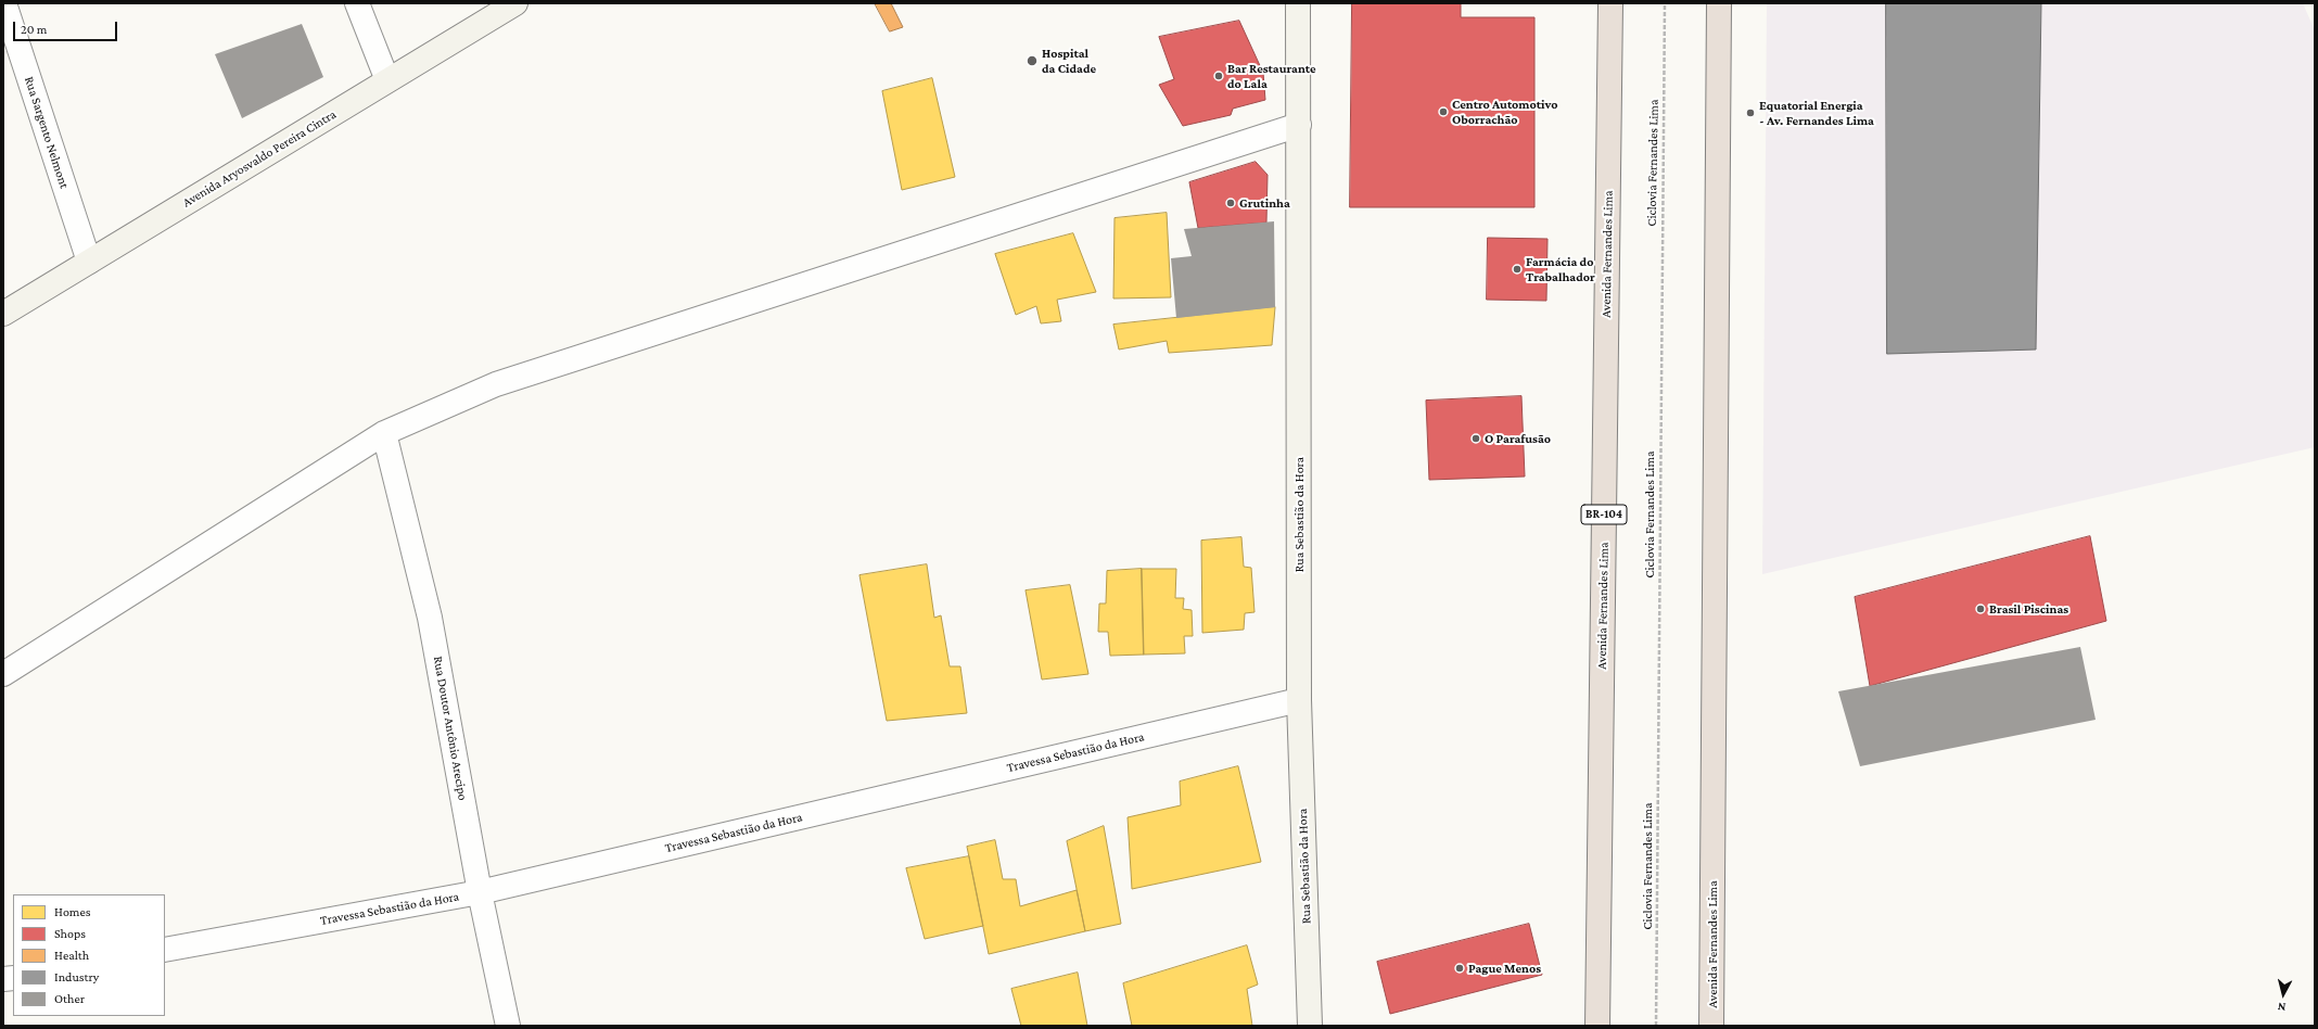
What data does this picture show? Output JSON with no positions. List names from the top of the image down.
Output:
{
  "streets": {
    "highway": ["Avenida Fernandes Lima", "BR-104"],
    "street": [
      "Rua Sargento Nelmont",
      "Avenida Aryosvaldo Pereira Cintra",
      "Rua Sebastião da Hora",
      "Rua Doutor Antônio Arecipo",
      "Travessa Sebastião da Hora"
    ],
    "path": ["Ciclovia Fernandes Lima"]
  },
  "crossings": [
    ["Rua Sargento Nelmont", "Avenida Aryosvaldo Pereira Cintra"],
    ["Rua Sebastião da Hora", "Travessa Sebastião da Hora"],
    ["Rua Doutor Antônio Arecipo", "Travessa Sebastião da Hora"]
  ],
  "places": [
    "Hospital da Cidade",
    "Bar Restaurante do Lala",
    "Centro Automotivo Oborrachão",
    "Equatorial Energia - Av. Fernandes Lima",
    "Grutinha",
    "Farmácia do Trabalhador",
    "O Parafusão",
    "Brasil Piscinas",
    "Pague Menos"
  ],
  "legend": [
    "Homes",
    "Shops",
    "Health",
    "Industry",
    "Other"
  ],
  "scale_bar": "20 m",
  "north": "bottom"
}
